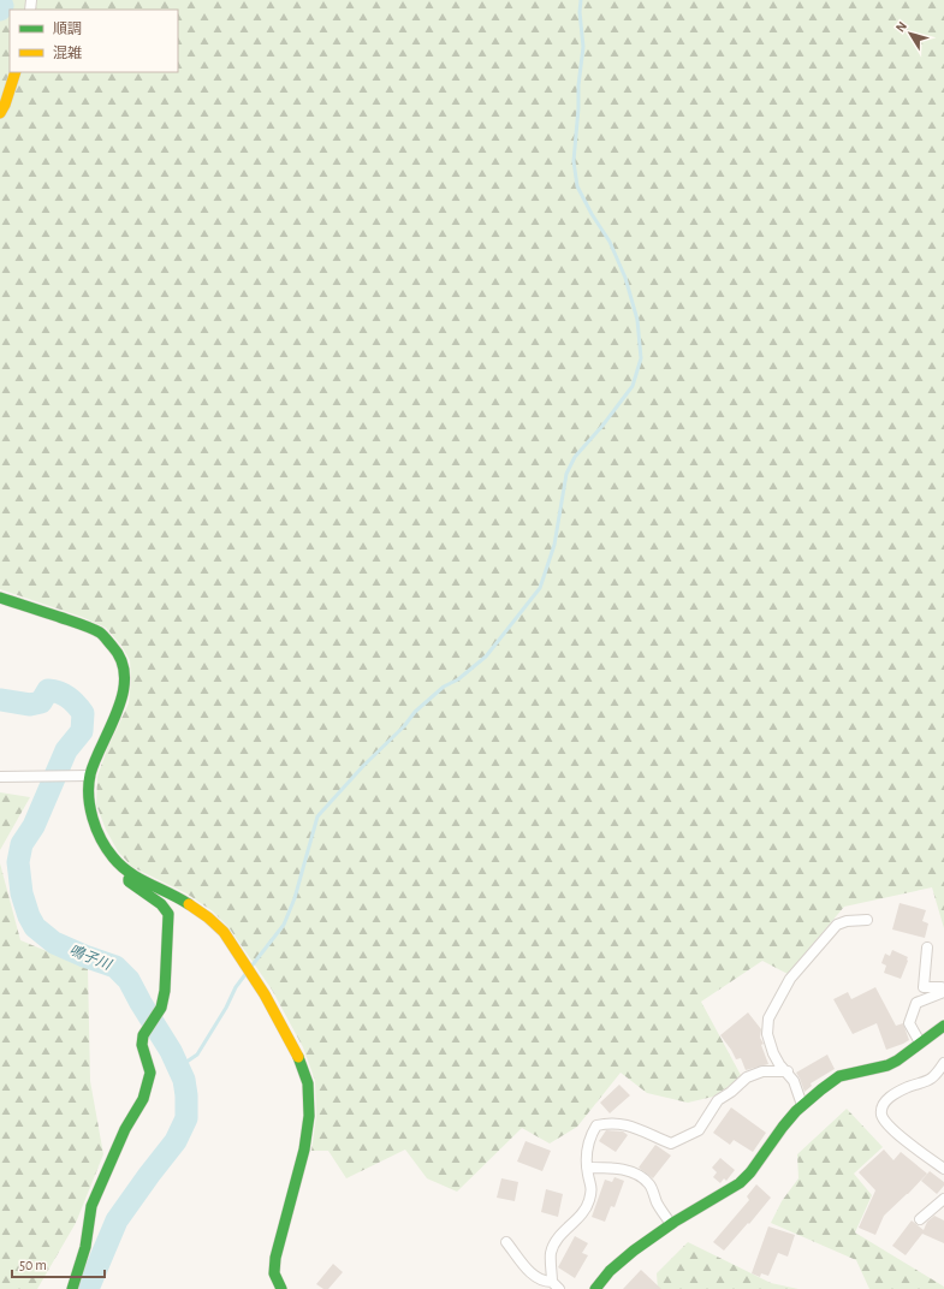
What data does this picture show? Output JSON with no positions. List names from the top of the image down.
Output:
{
  "water": ["鳴子川"],
  "legend": ["順調", "混雑"],
  "scale_bar": "50 m",
  "north": "top left"
}
